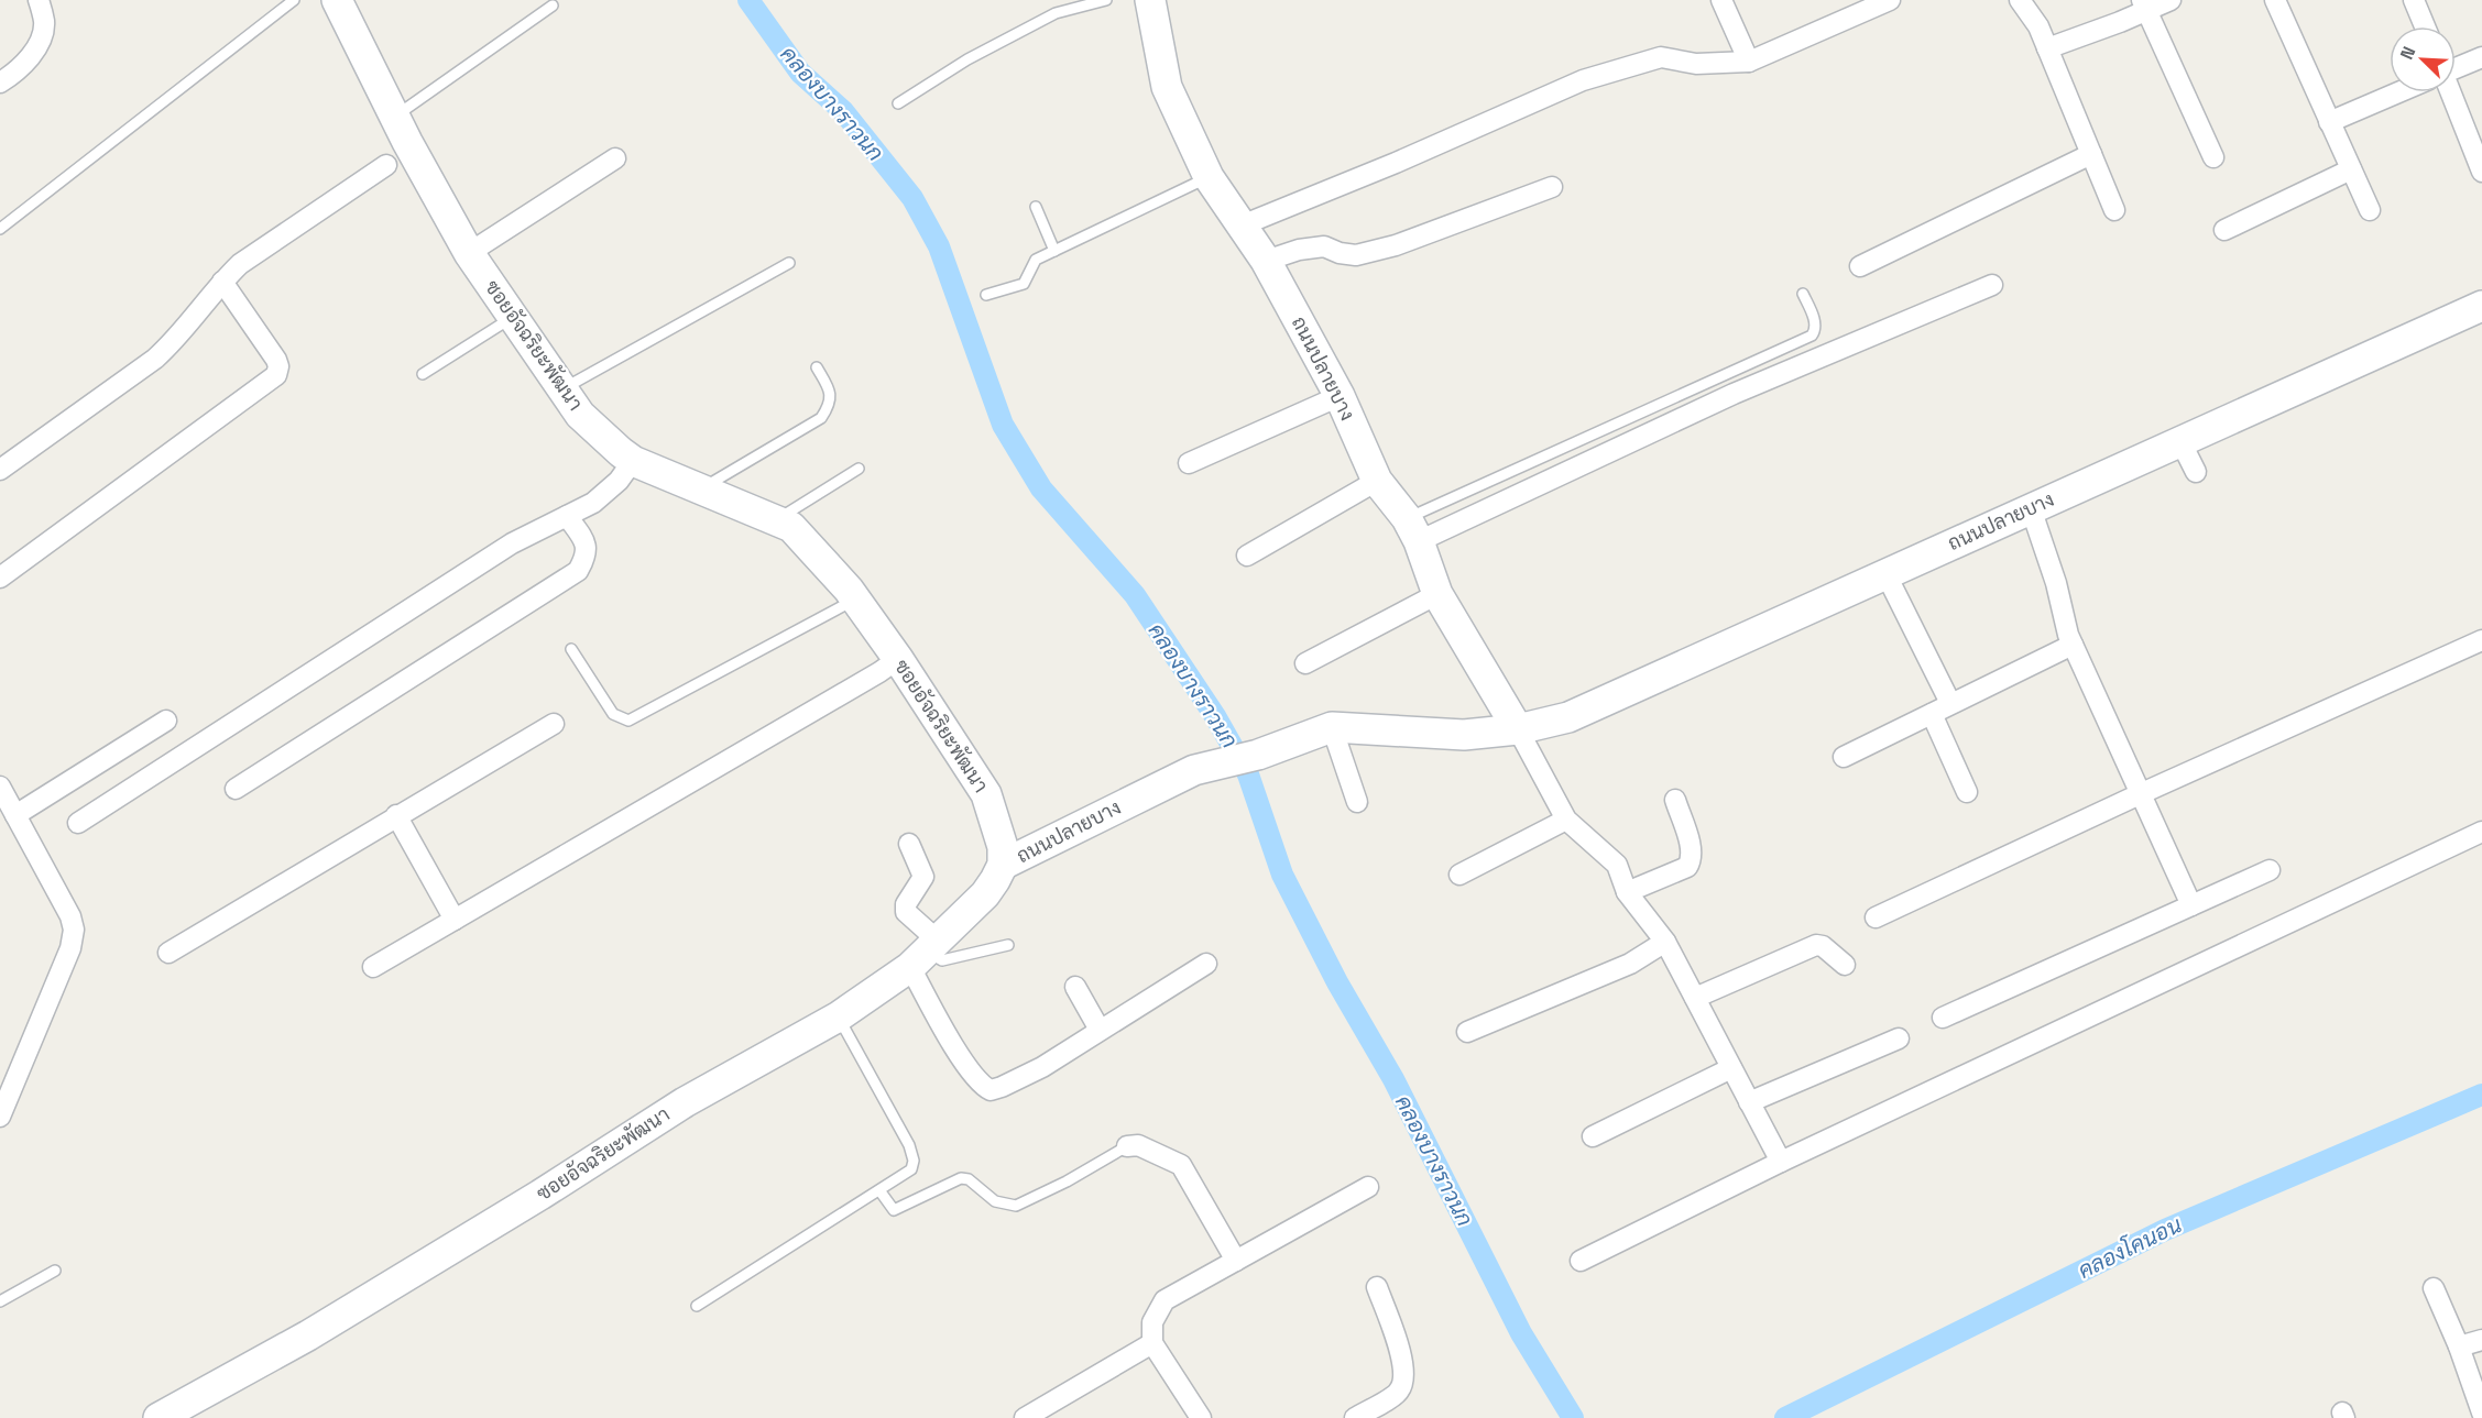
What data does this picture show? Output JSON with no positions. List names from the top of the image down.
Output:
{
  "streets": {
    "street": ["ซอยอัจฉริยะพัฒนา", "ถนนปลายบาง"]
  },
  "crossings": [
    ["ซอยอัจฉริยะพัฒนา", "ถนนปลายบาง"]
  ],
  "water": ["คลองบางราวนก", "คลองโคนอน"],
  "north": "top left"
}
